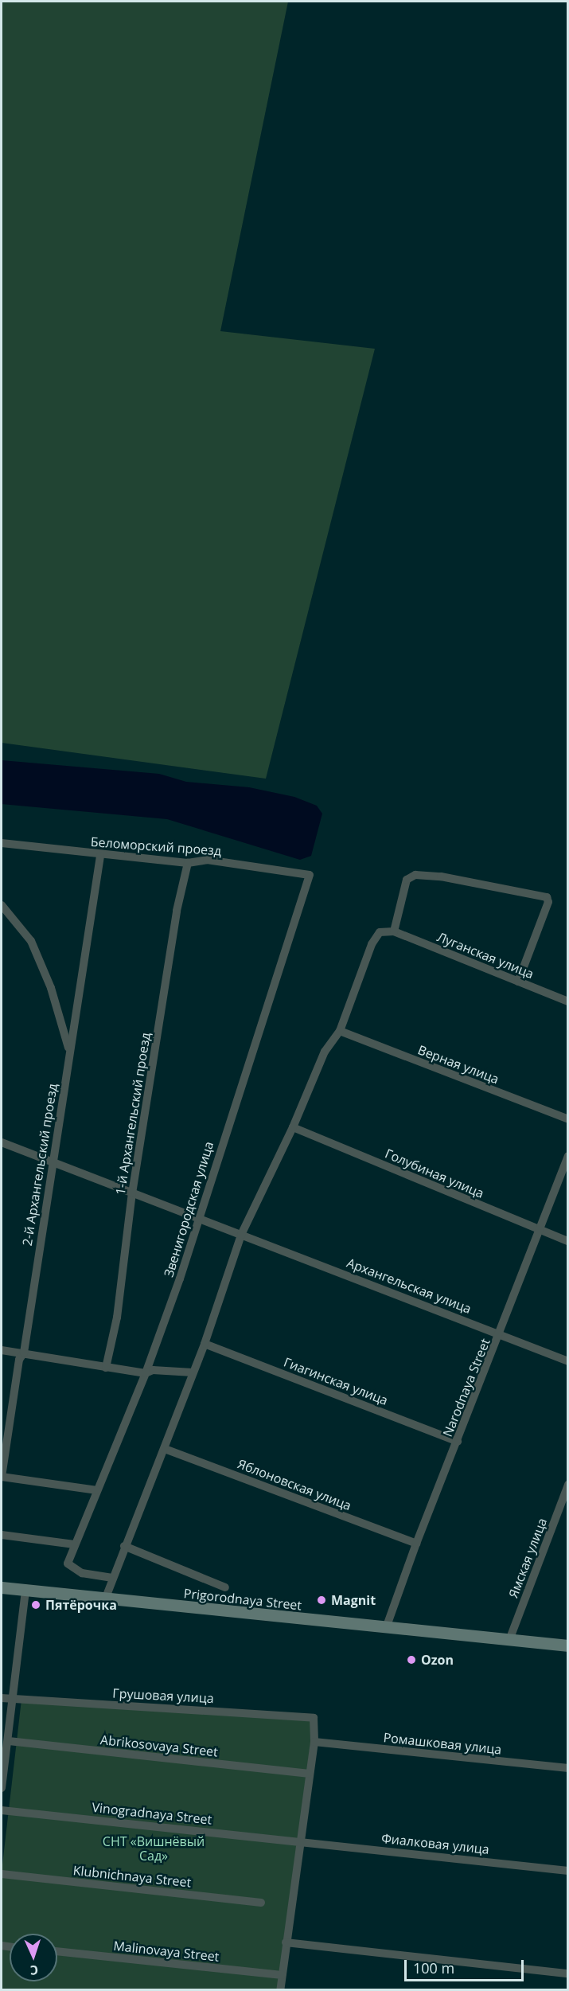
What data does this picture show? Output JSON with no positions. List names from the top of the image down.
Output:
{
  "streets": {
    "street": [
      "Беломорский проезд",
      "Луганская улица",
      "Верная улица",
      "1-й Архангельский проезд",
      "2-й Архангельский проезд",
      "Голубиная улица",
      "Звенигородская улица",
      "Архангельская улица",
      "Гиагинская улица",
      "Narodnaya Street",
      "Яблоновская улица",
      "Ямская улица",
      "Prigorodnaya Street",
      "Грушовая улица",
      "Ромашковая улица",
      "Abrikosovaya Street",
      "Vinogradnaya Street",
      "Фиалковая улица",
      "Klubnichnaya Street",
      "Malinovaya Street"
    ]
  },
  "crossings": [
    ["Беломорский проезд", "1-й Архангельский проезд"],
    ["Беломорский проезд", "2-й Архангельский проезд"],
    ["Беломорский проезд", "Звенигородская улица"],
    ["Голубиная улица", "Narodnaya Street"],
    ["Звенигородская улица", "Архангельская улица"],
    ["Архангельская улица", "Narodnaya Street"],
    ["Гиагинская улица", "Narodnaya Street"],
    ["Narodnaya Street", "Яблоновская улица"],
    ["Narodnaya Street", "Prigorodnaya Street"],
    ["Ямская улица", "Prigorodnaya Street"],
    ["Грушовая улица", "Ромашковая улица"],
    ["Vinogradnaya Street", "Фиалковая улица"]
  ],
  "parks": ["СНТ «Вишнёвый Cад»"],
  "places": ["Magnit", "Пятёрочка", "Ozon"],
  "scale_bar": "100 m",
  "north": "bottom"
}
